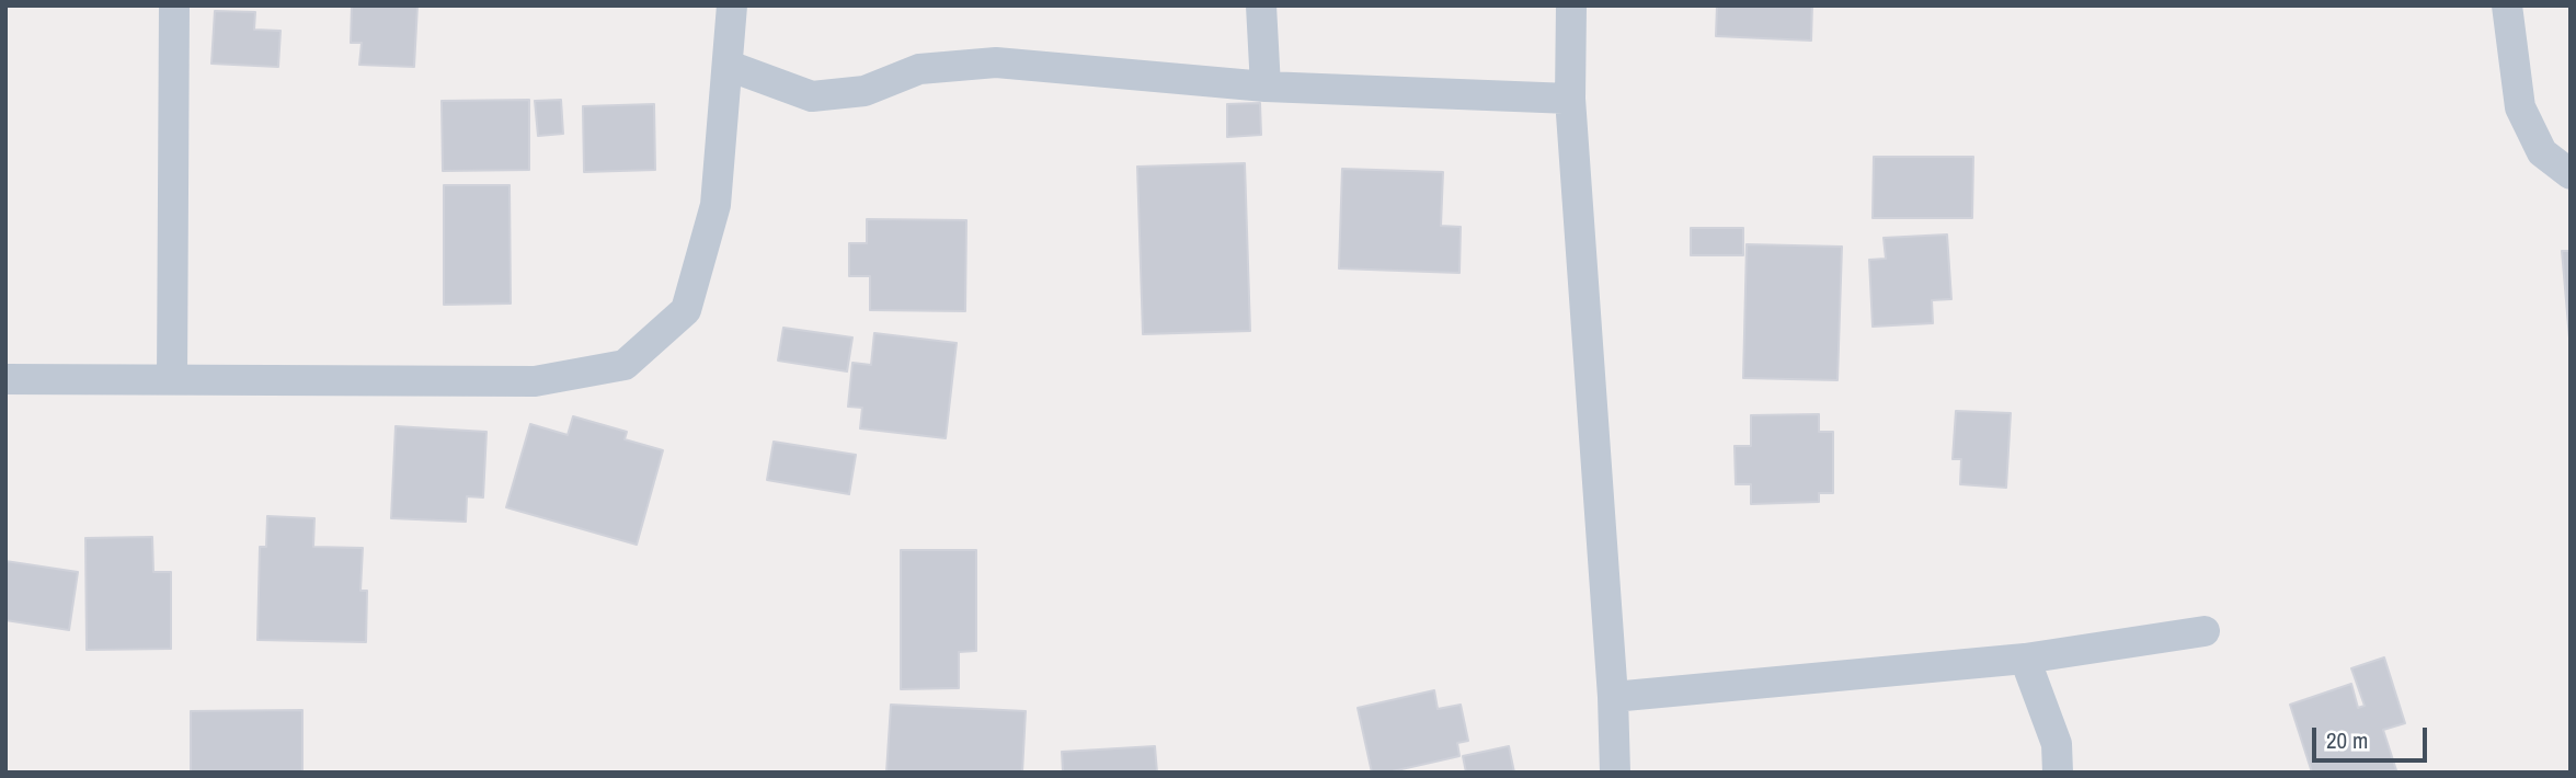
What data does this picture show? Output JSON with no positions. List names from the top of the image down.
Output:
{
  "scale_bar": "20 m"
}
